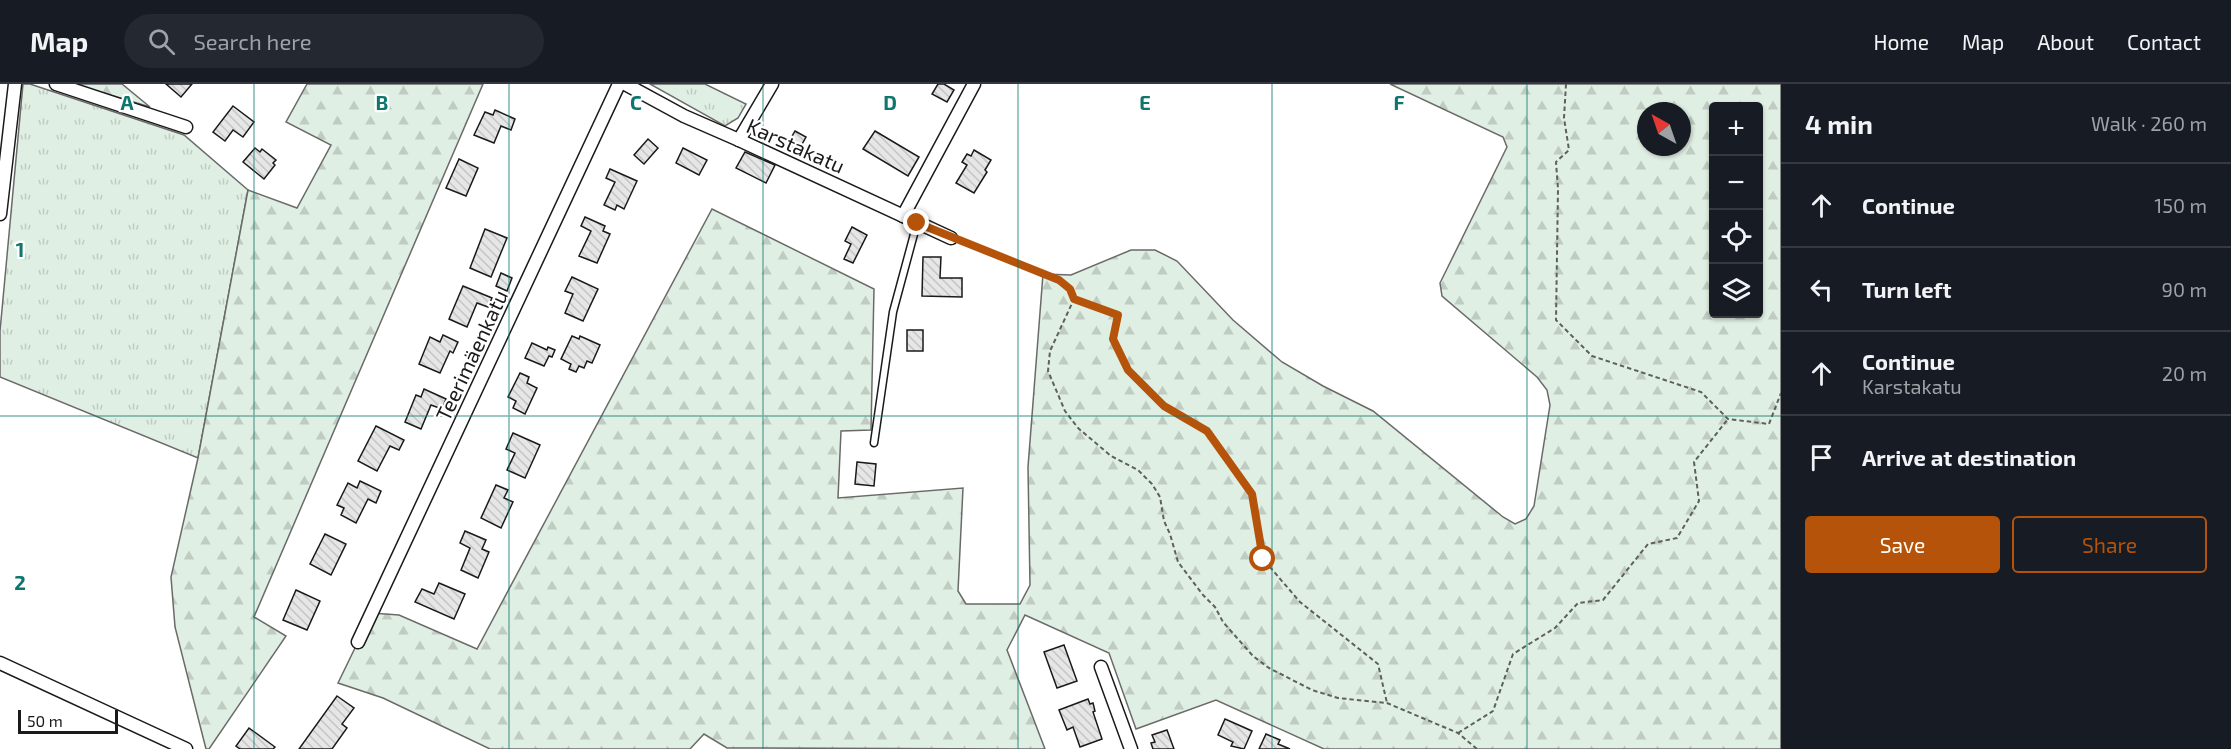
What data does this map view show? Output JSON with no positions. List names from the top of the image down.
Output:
{
  "streets": {
    "street": ["Karstakatu", "Teerimäenkatu"]
  },
  "scale_bar": "50 m",
  "north": "top left",
  "page": {
    "header": "Map",
    "search": "Search here",
    "nav": [
      "Home",
      "Map",
      "About",
      "Contact"
    ],
    "heading": ["4 min", "Walk · 260 m"],
    "map_buttons": ["+", "−"],
    "list": [
      ["Continue", "150 m"],
      ["Turn left", "90 m"],
      ["Continue", "Karstakatu", "20 m"],
      "Arrive at destination"
    ],
    "buttons": ["Save", "Share"],
    "scale": "50 m"
  },
  "grid": {
    "columns": [
      "A",
      "B",
      "C",
      "D",
      "E",
      "F"
    ],
    "rows": ["1", "2"]
  }
}
